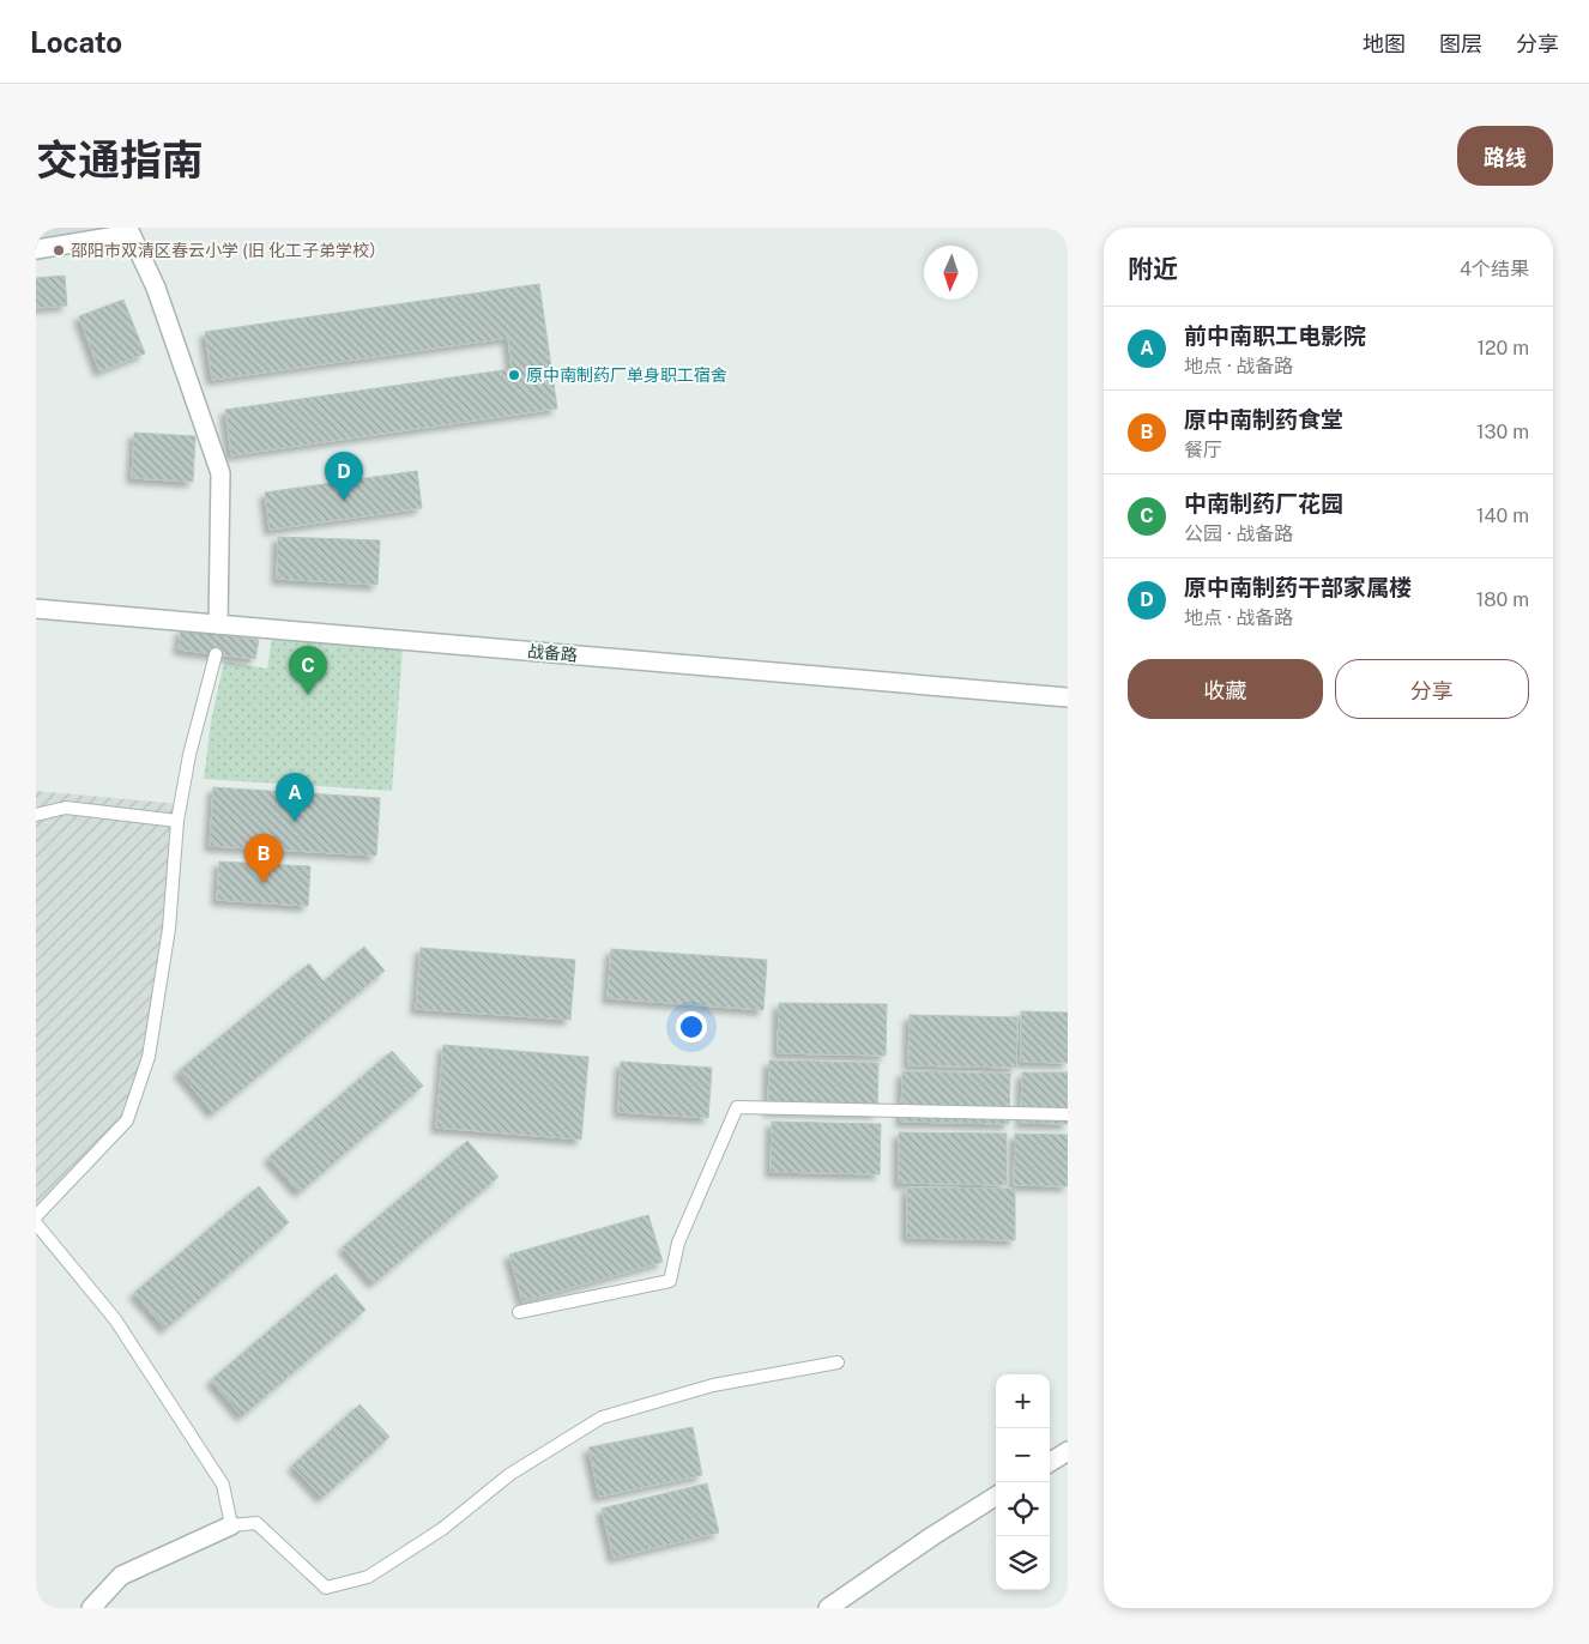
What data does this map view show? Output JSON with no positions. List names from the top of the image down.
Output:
{
  "streets": {
    "street": ["战备路"]
  },
  "places": ["邵阳市双清区春云小学 (旧 化工子弟学校）", "原中南制药厂单身职工宿舍"],
  "north": "bottom",
  "page": {
    "header": "Locato",
    "nav": ["地图", "图层", "分享"],
    "title": "交通指南",
    "buttons": [
      "路线",
      ["收藏", "分享"]
    ],
    "heading": ["附近", "4个结果"],
    "list": [
      {
        "mark": "A",
        "name": "前中南职工电影院",
        "note": "地点 · 战备路",
        "value": "120 m"
      },
      {
        "mark": "B",
        "name": "原中南制药食堂",
        "note": "餐厅",
        "value": "130 m"
      },
      {
        "mark": "C",
        "name": "中南制药厂花园",
        "note": "公园 · 战备路",
        "value": "140 m"
      },
      {
        "mark": "D",
        "name": "原中南制药干部家属楼",
        "note": "地点 · 战备路",
        "value": "180 m"
      }
    ],
    "pins": [
      "D",
      "C",
      "A",
      "B"
    ],
    "map_buttons": ["+", "−"]
  }
}
